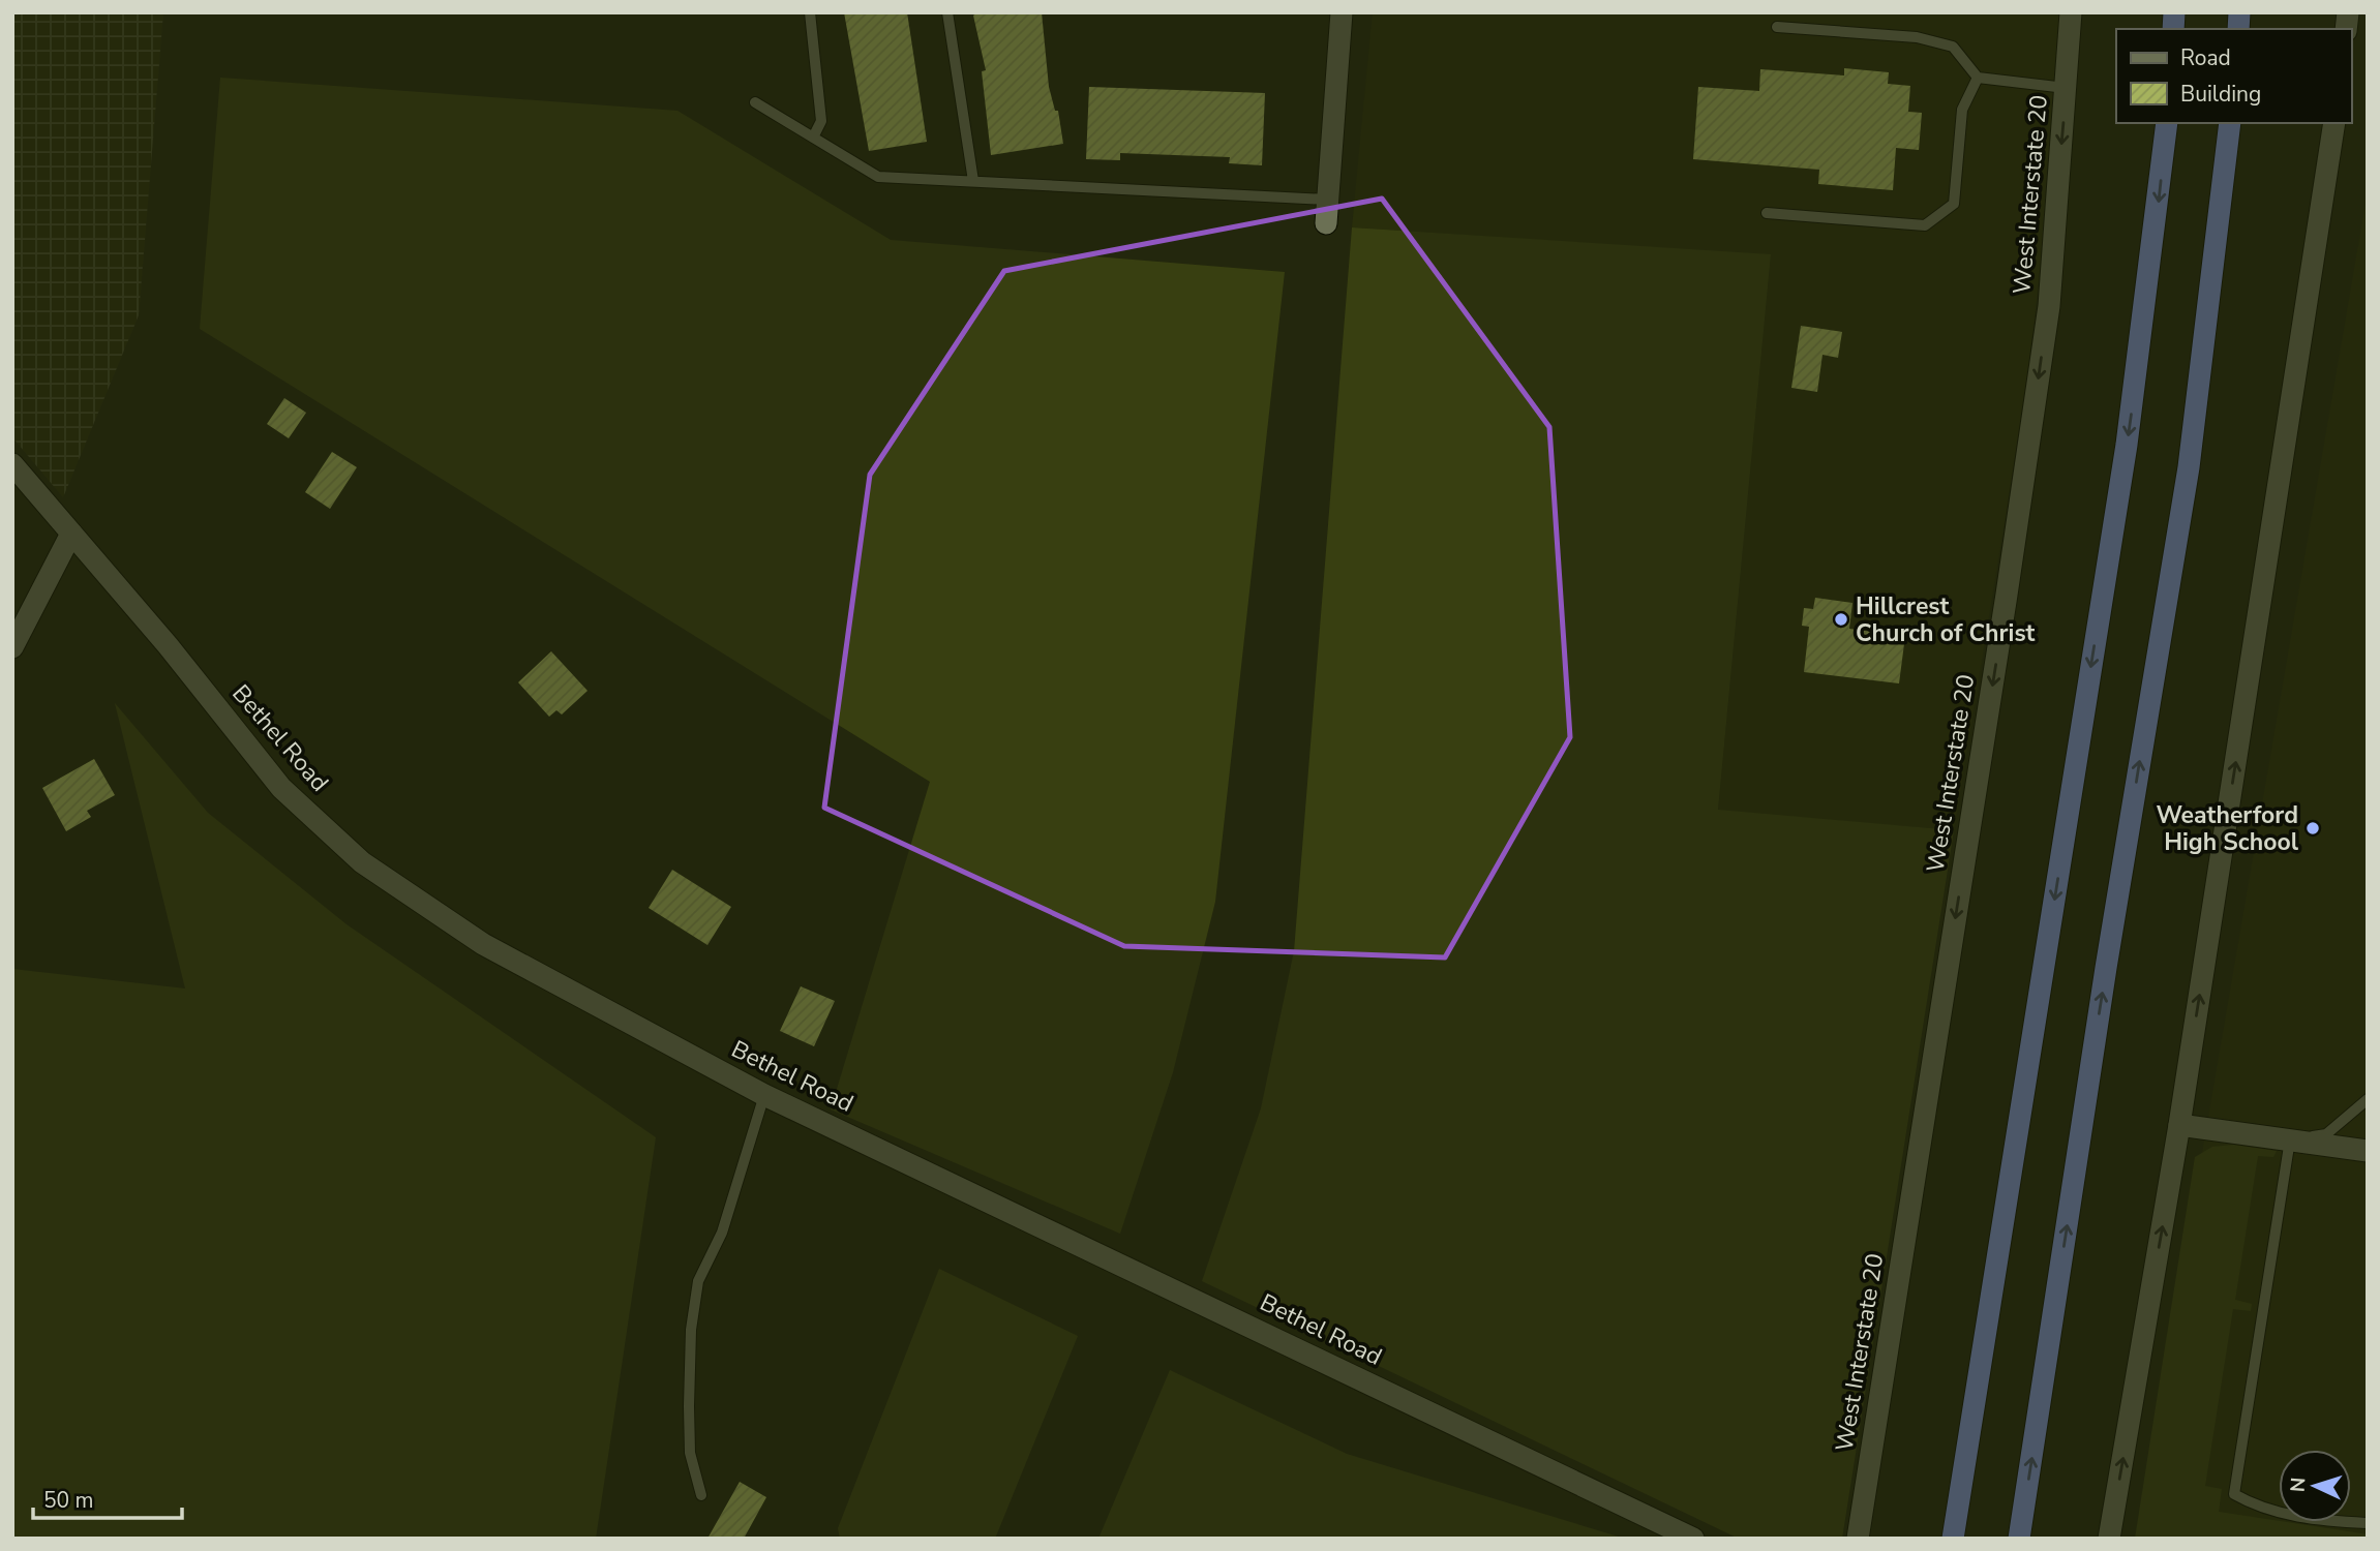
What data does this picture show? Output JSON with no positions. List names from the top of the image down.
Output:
{
  "streets": {
    "main road": ["West Interstate 20", "Bethel Road"]
  },
  "one_way": ["West Interstate 20"],
  "places": ["Hillcrest Church of Christ", "Weatherford High School"],
  "legend": ["Road", "Building"],
  "scale_bar": "50 m",
  "north": "left"
}
